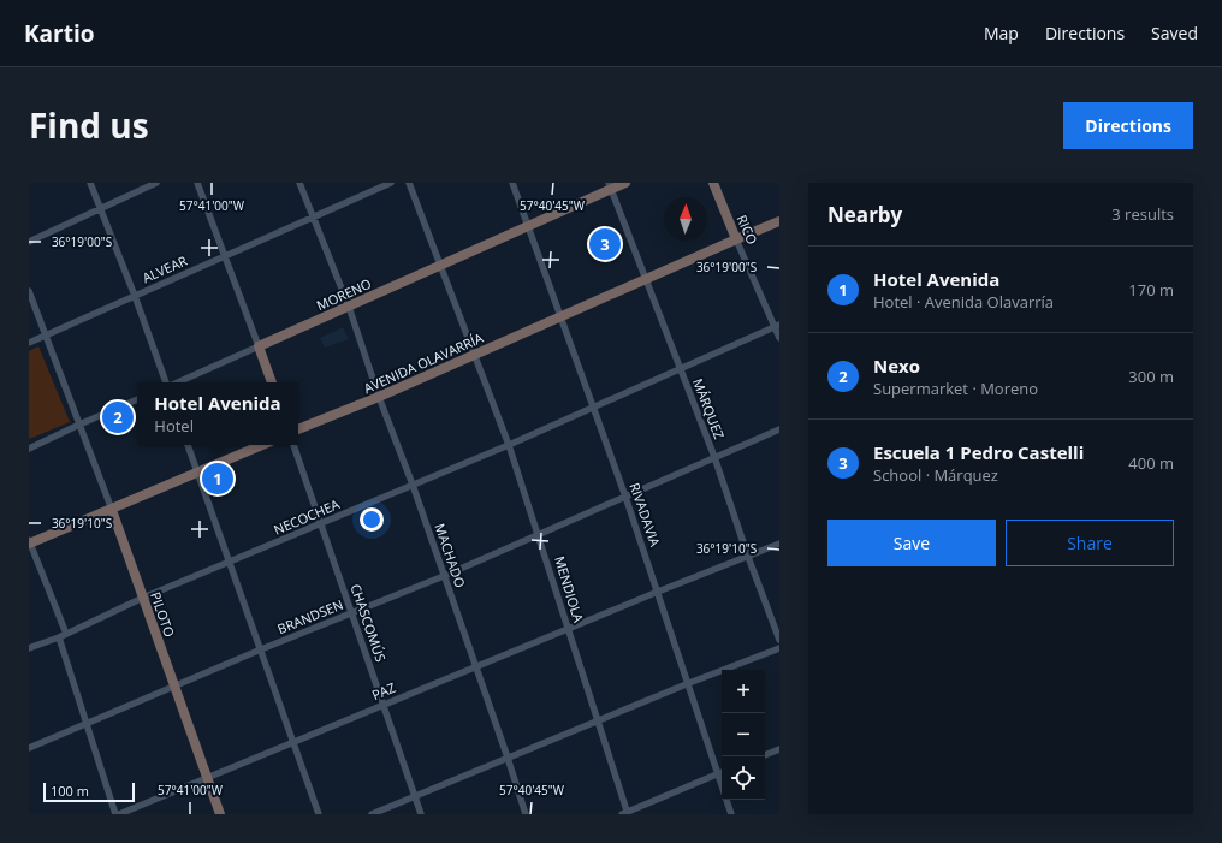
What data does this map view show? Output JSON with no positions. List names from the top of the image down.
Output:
{
  "streets": {
    "main road": [
      "RICO",
      "MORENO",
      "AVENIDA OLAVARRÍA",
      "PILOTO"
    ],
    "street": [
      "ALVEAR",
      "MÁRQUEZ",
      "RIVADAVIA",
      "NECOCHEA",
      "MACHADO",
      "MENDIOLA",
      "BRANDSEN",
      "CHASCOMÚS",
      "PAZ"
    ]
  },
  "crossings": [
    ["RICO", "AVENIDA OLAVARRÍA"],
    ["RICO", "NECOCHEA"],
    ["ALVEAR", "MACHADO"],
    ["ALVEAR", "PILOTO"],
    ["MORENO", "MÁRQUEZ"],
    ["MORENO", "RIVADAVIA"],
    ["MORENO", "MACHADO"],
    ["MORENO", "MENDIOLA"],
    ["AVENIDA OLAVARRÍA", "MÁRQUEZ"],
    ["AVENIDA OLAVARRÍA", "RIVADAVIA"],
    ["AVENIDA OLAVARRÍA", "MACHADO"],
    ["AVENIDA OLAVARRÍA", "MENDIOLA"],
    ["MÁRQUEZ", "NECOCHEA"],
    ["MÁRQUEZ", "BRANDSEN"],
    ["MÁRQUEZ", "PAZ"],
    ["RIVADAVIA", "NECOCHEA"],
    ["RIVADAVIA", "BRANDSEN"],
    ["RIVADAVIA", "PAZ"],
    ["NECOCHEA", "MACHADO"],
    ["NECOCHEA", "MENDIOLA"],
    ["NECOCHEA", "PILOTO"],
    ["NECOCHEA", "CHASCOMÚS"],
    ["MACHADO", "BRANDSEN"],
    ["MACHADO", "PAZ"],
    ["MENDIOLA", "BRANDSEN"],
    ["MENDIOLA", "PAZ"],
    ["PILOTO", "BRANDSEN"],
    ["PILOTO", "PAZ"],
    ["BRANDSEN", "CHASCOMÚS"],
    ["CHASCOMÚS", "PAZ"]
  ],
  "scale_bar": "100 m",
  "north": "top",
  "page": {
    "header": "Kartio",
    "nav": ["Map", "Directions", "Saved"],
    "title": "Find us",
    "buttons": [
      "Directions",
      ["Save", "Share"]
    ],
    "heading": ["Nearby", "3 results"],
    "pins": ["3", "2", "1"],
    "list": [
      {
        "mark": "1",
        "name": "Hotel Avenida",
        "note": "Hotel · Avenida Olavarría",
        "value": "170 m"
      },
      {
        "mark": "2",
        "name": "Nexo",
        "note": "Supermarket · Moreno",
        "value": "300 m"
      },
      {
        "mark": "3",
        "name": "Escuela 1 Pedro Castelli",
        "note": "School · Márquez",
        "value": "400 m"
      }
    ],
    "popup": ["Hotel Avenida", "Hotel"],
    "map_buttons": ["+", "−"],
    "scale": "100 m"
  },
  "coordinates": [
    "57°41'00\"W",
    "57°40'45\"W",
    "36°19'00\"S",
    "36°19'10\"S"
  ]
}
